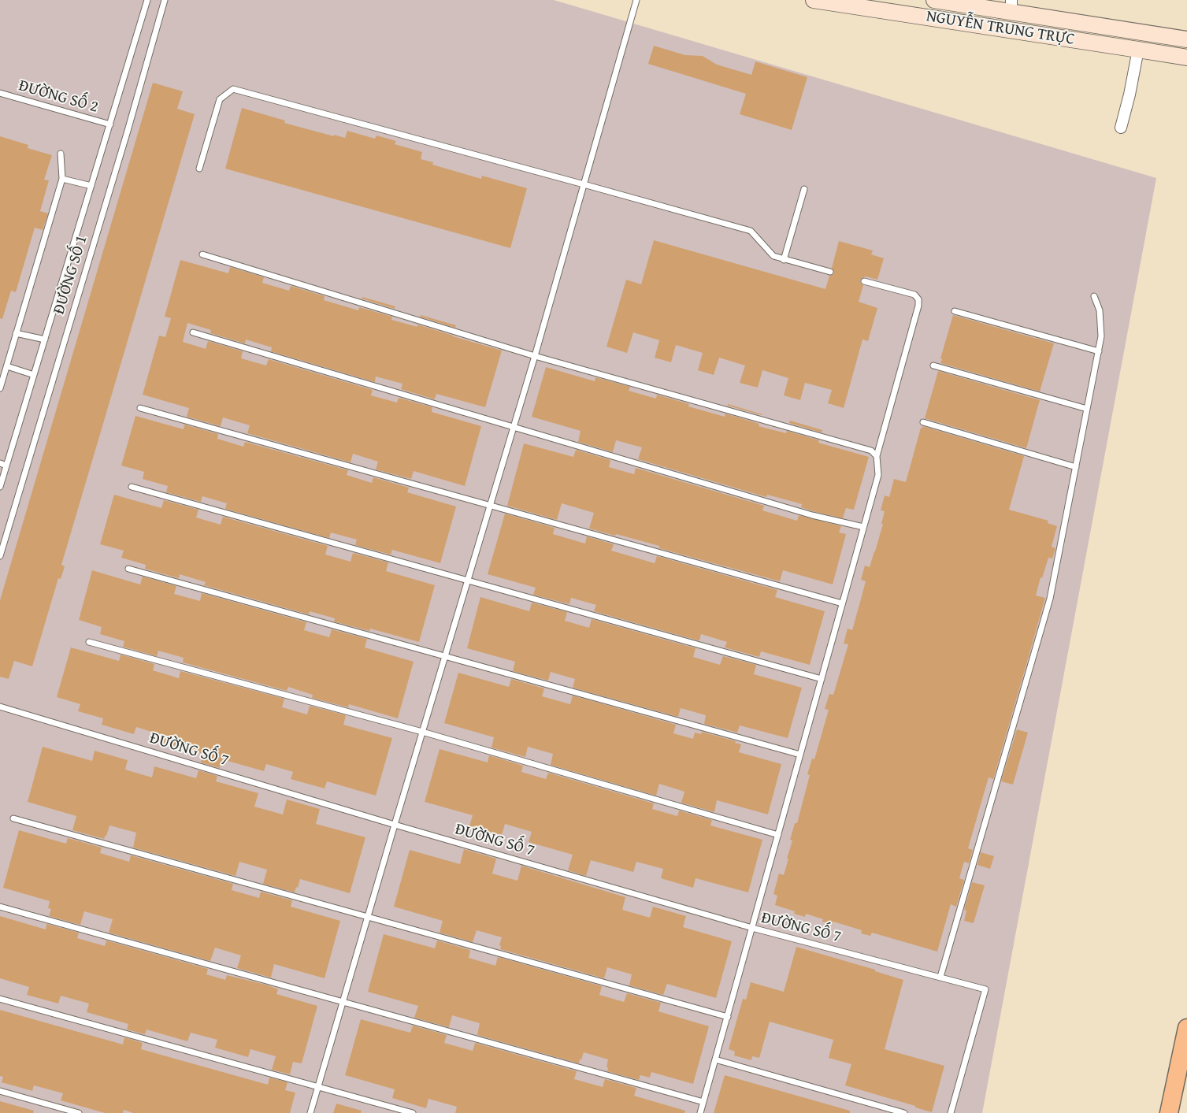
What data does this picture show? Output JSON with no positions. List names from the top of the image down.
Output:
{
  "streets": {
    "main road": ["NGUYỄN TRUNG TRỰC"],
    "lane": ["ĐƯỜNG SỐ 2", "ĐƯỜNG SỐ 1", "ĐƯỜNG SỐ 7"]
  },
  "crossings": [
    ["ĐƯỜNG SỐ 2", "ĐƯỜNG SỐ 1"]
  ]
}
